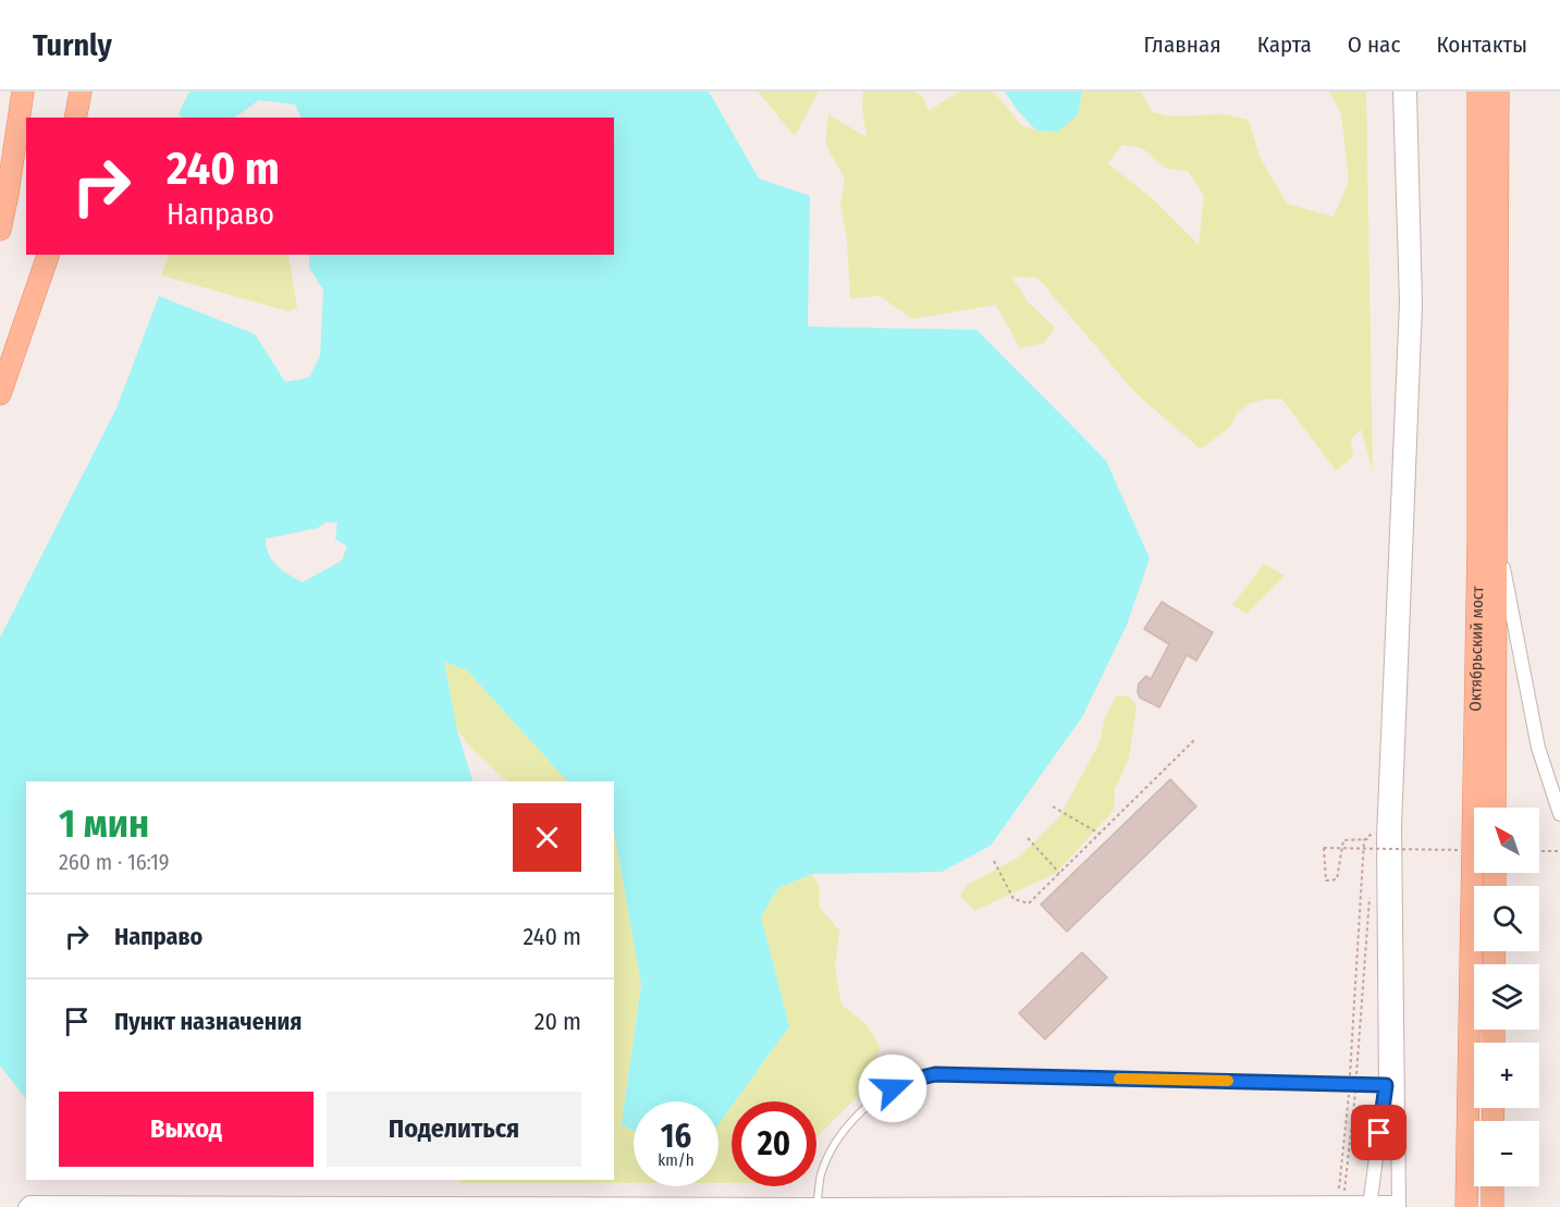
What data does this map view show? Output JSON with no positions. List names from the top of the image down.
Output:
{
  "streets": {
    "main road": ["Октябрьский мост"]
  },
  "north": "top left",
  "page": {
    "header": "Turnly",
    "nav": [
      "Главная",
      "Карта",
      "О нас",
      "Контакты"
    ],
    "turn": ["240 m", "Направо"],
    "heading": ["1 мин", "260 m · 16:19"],
    "map_buttons": ["+", "−"],
    "list": [
      {
        "name": "Направо",
        "value": "240 m"
      },
      {
        "name": "Пункт назначения",
        "value": "20 m"
      }
    ],
    "buttons": ["Выход", "Поделиться"],
    "speed": "16 km/h",
    "limit": "20"
  }
}
